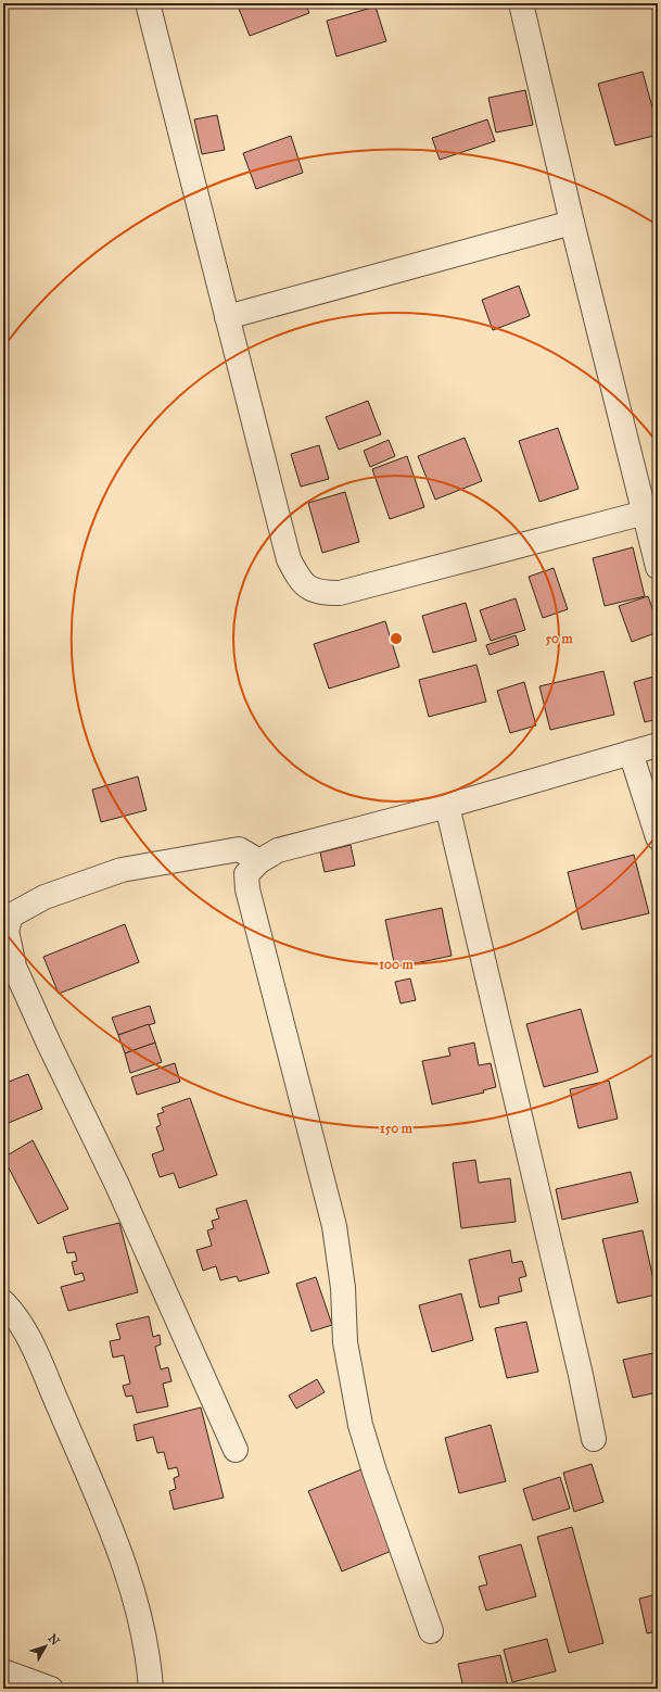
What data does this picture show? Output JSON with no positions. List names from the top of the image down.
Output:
{
  "north": "top right",
  "rings": ["50 m", "100 m", "150 m"]
}
